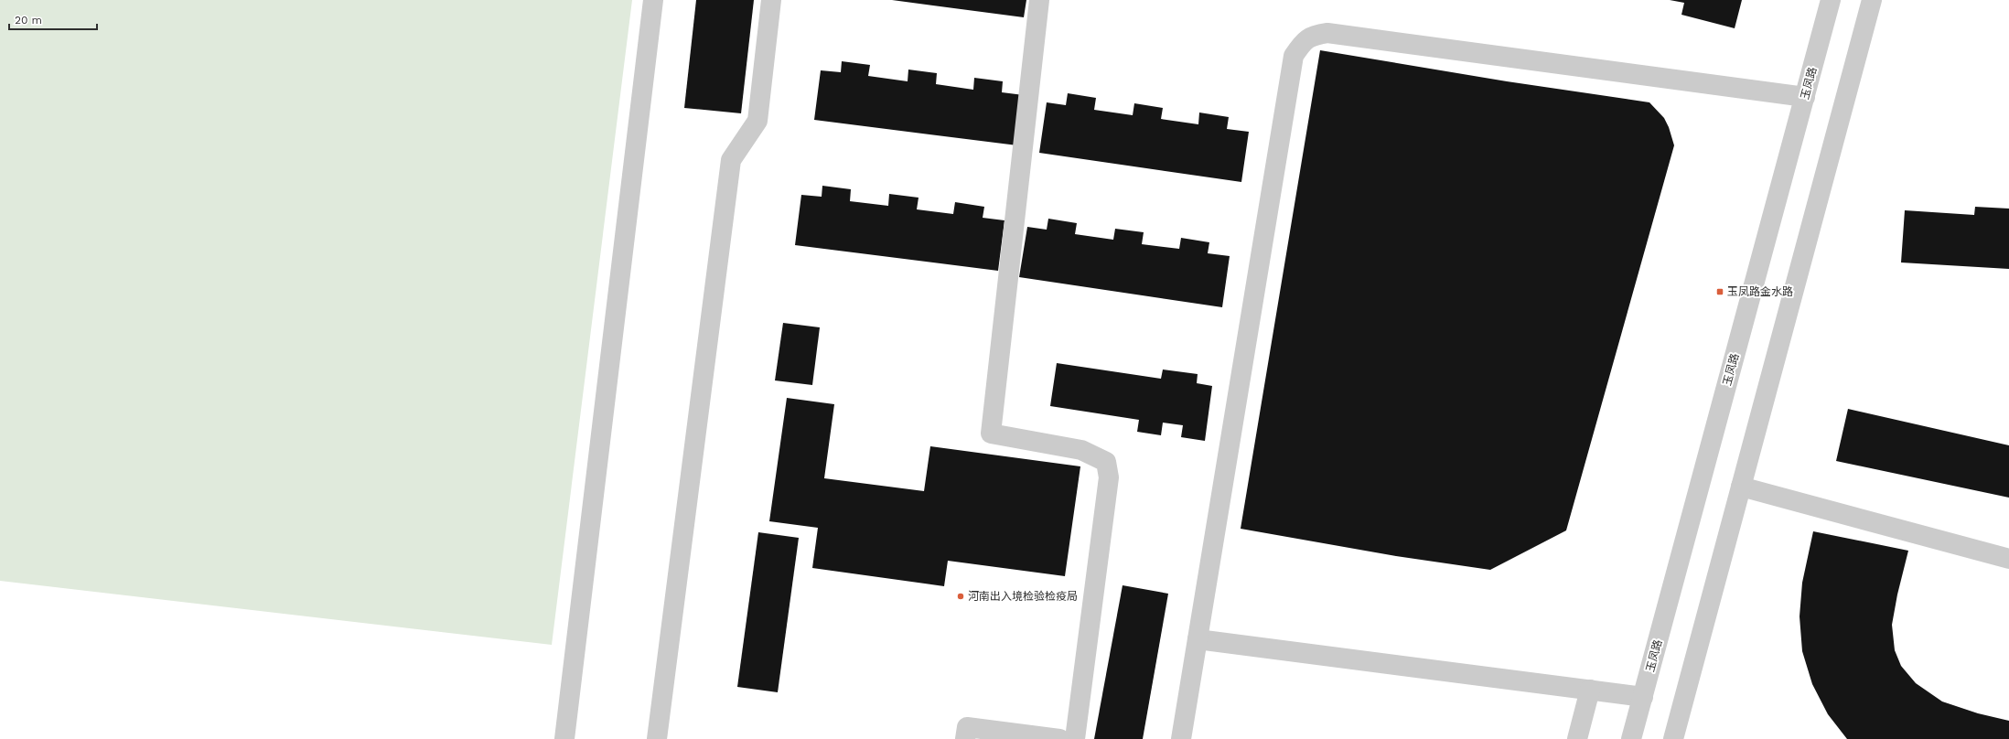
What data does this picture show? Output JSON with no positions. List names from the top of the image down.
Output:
{
  "streets": {
    "street": ["玉凤路"]
  },
  "places": {
    "transit": ["玉凤路金水路"],
    "other": ["河南出入境检验检疫局"]
  },
  "scale_bar": "20 m"
}
